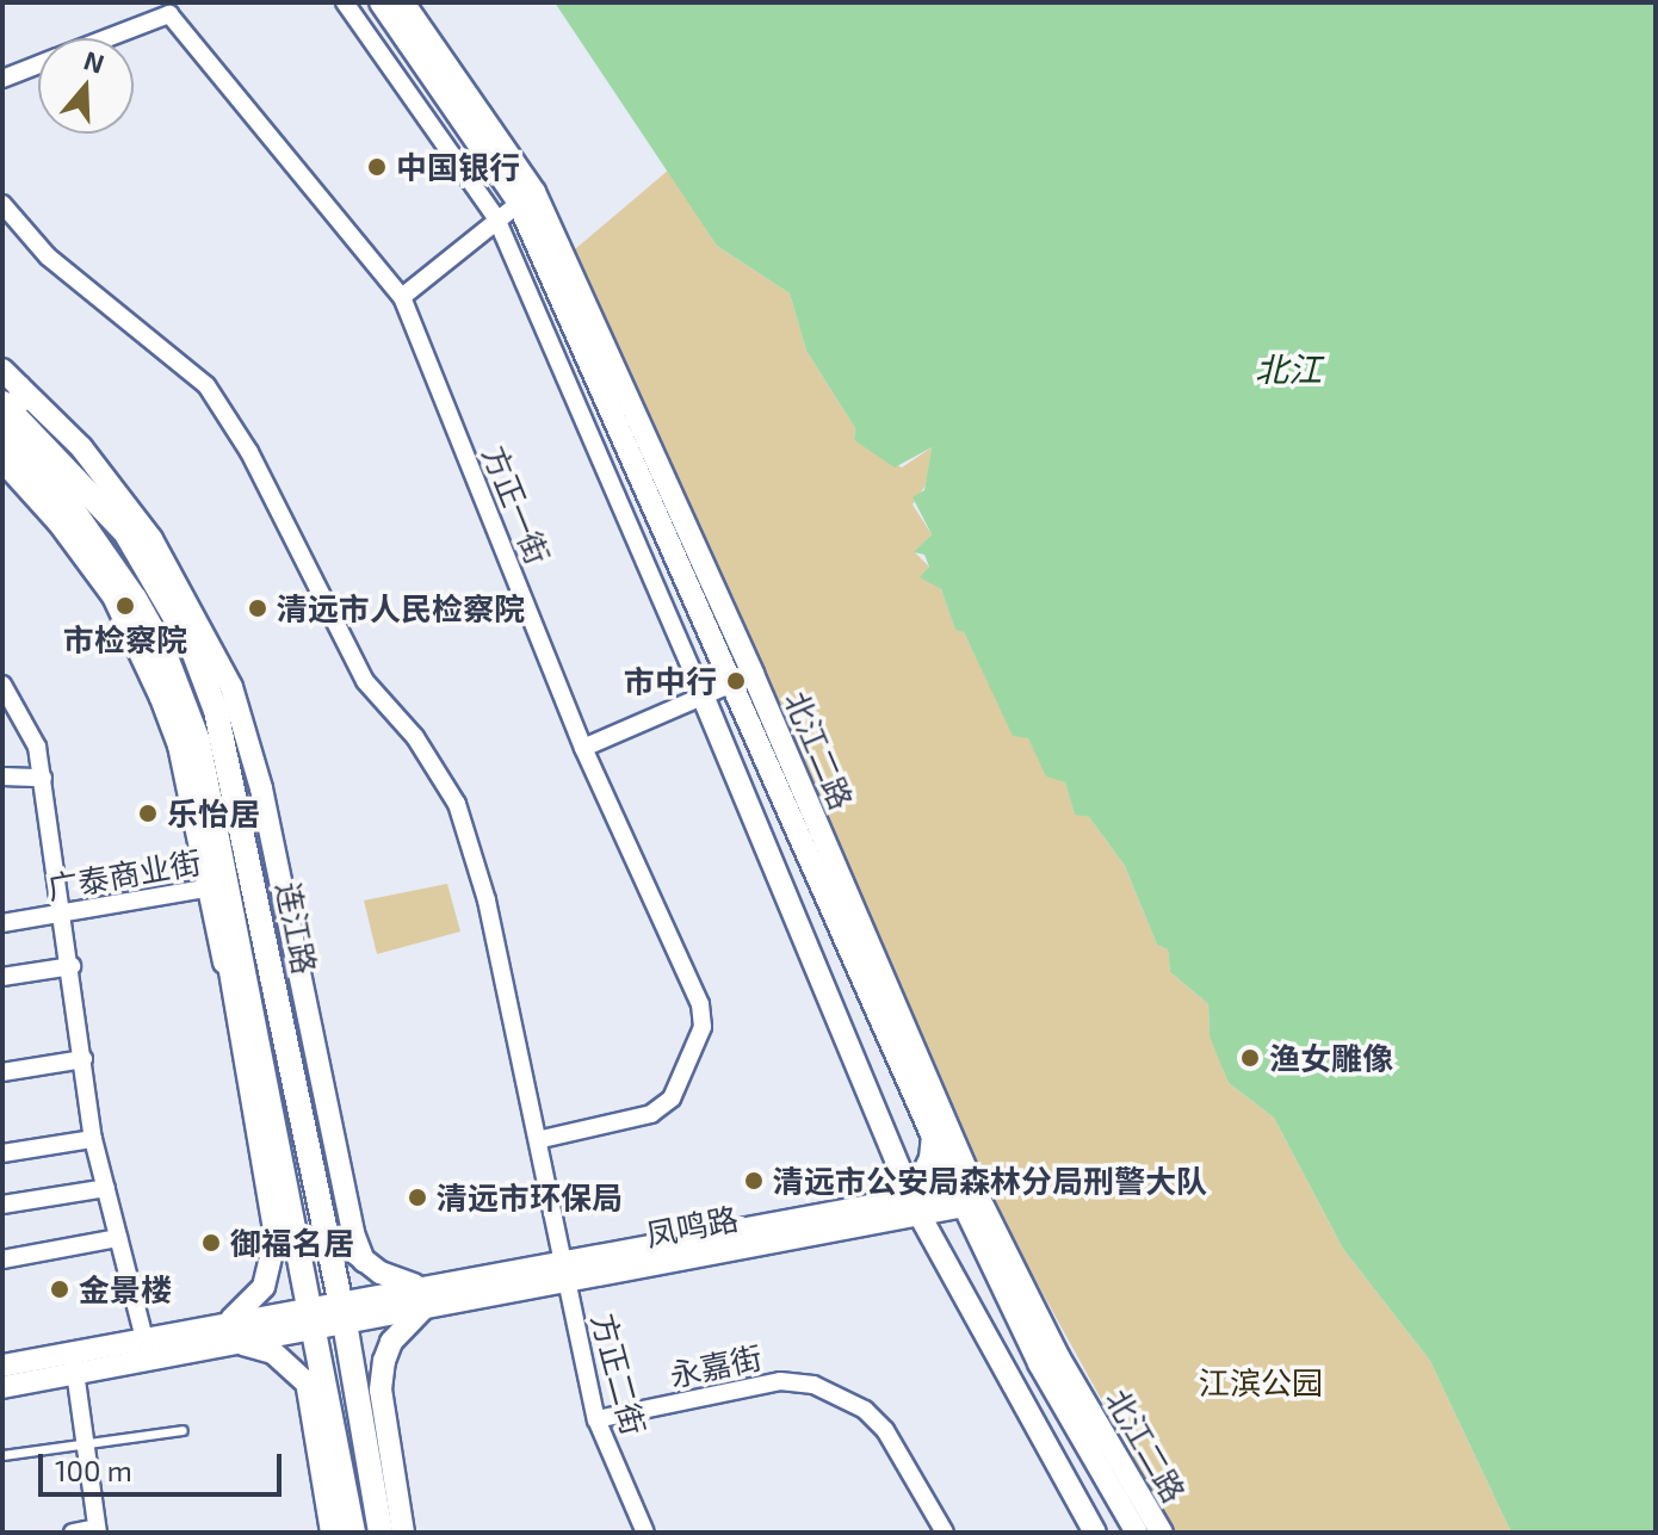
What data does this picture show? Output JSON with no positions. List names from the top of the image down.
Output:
{
  "streets": {
    "main road": ["北江二路", "连江路", "凤鸣路"],
    "street": [
      "方正一街",
      "广泰商业街",
      "永嘉街",
      "方正二街"
    ]
  },
  "crossings": [
    ["北江二路", "凤鸣路"],
    ["广泰商业街", "连江路"],
    ["连江路", "凤鸣路"],
    ["凤鸣路", "方正二街"],
    ["永嘉街", "方正二街"]
  ],
  "water": ["北江"],
  "parks": ["江滨公园"],
  "places": [
    "中国银行",
    "市检察院",
    "清远市人民检察院",
    "市中行",
    "乐怡居",
    "渔女雕像",
    "清远市公安局森林分局刑警大队",
    "清远市环保局",
    "御福名居",
    "金景楼"
  ],
  "scale_bar": "100 m",
  "north": "top"
}
